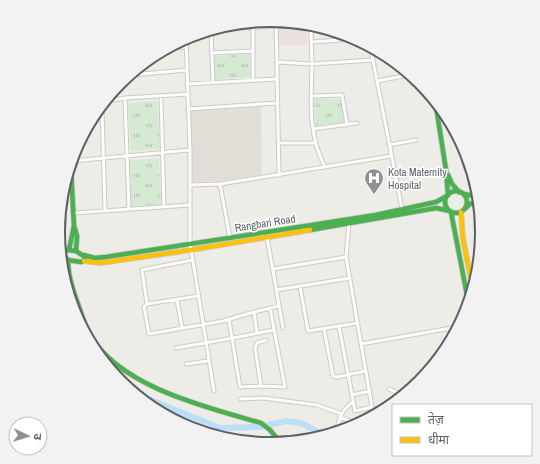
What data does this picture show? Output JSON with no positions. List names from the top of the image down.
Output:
{
  "streets": {
    "street": ["Rangbari Road"]
  },
  "places": {
    "hospital": ["Kota Maternity Hospital"]
  },
  "legend": ["तेज़", "धीमा"],
  "north": "right"
}
